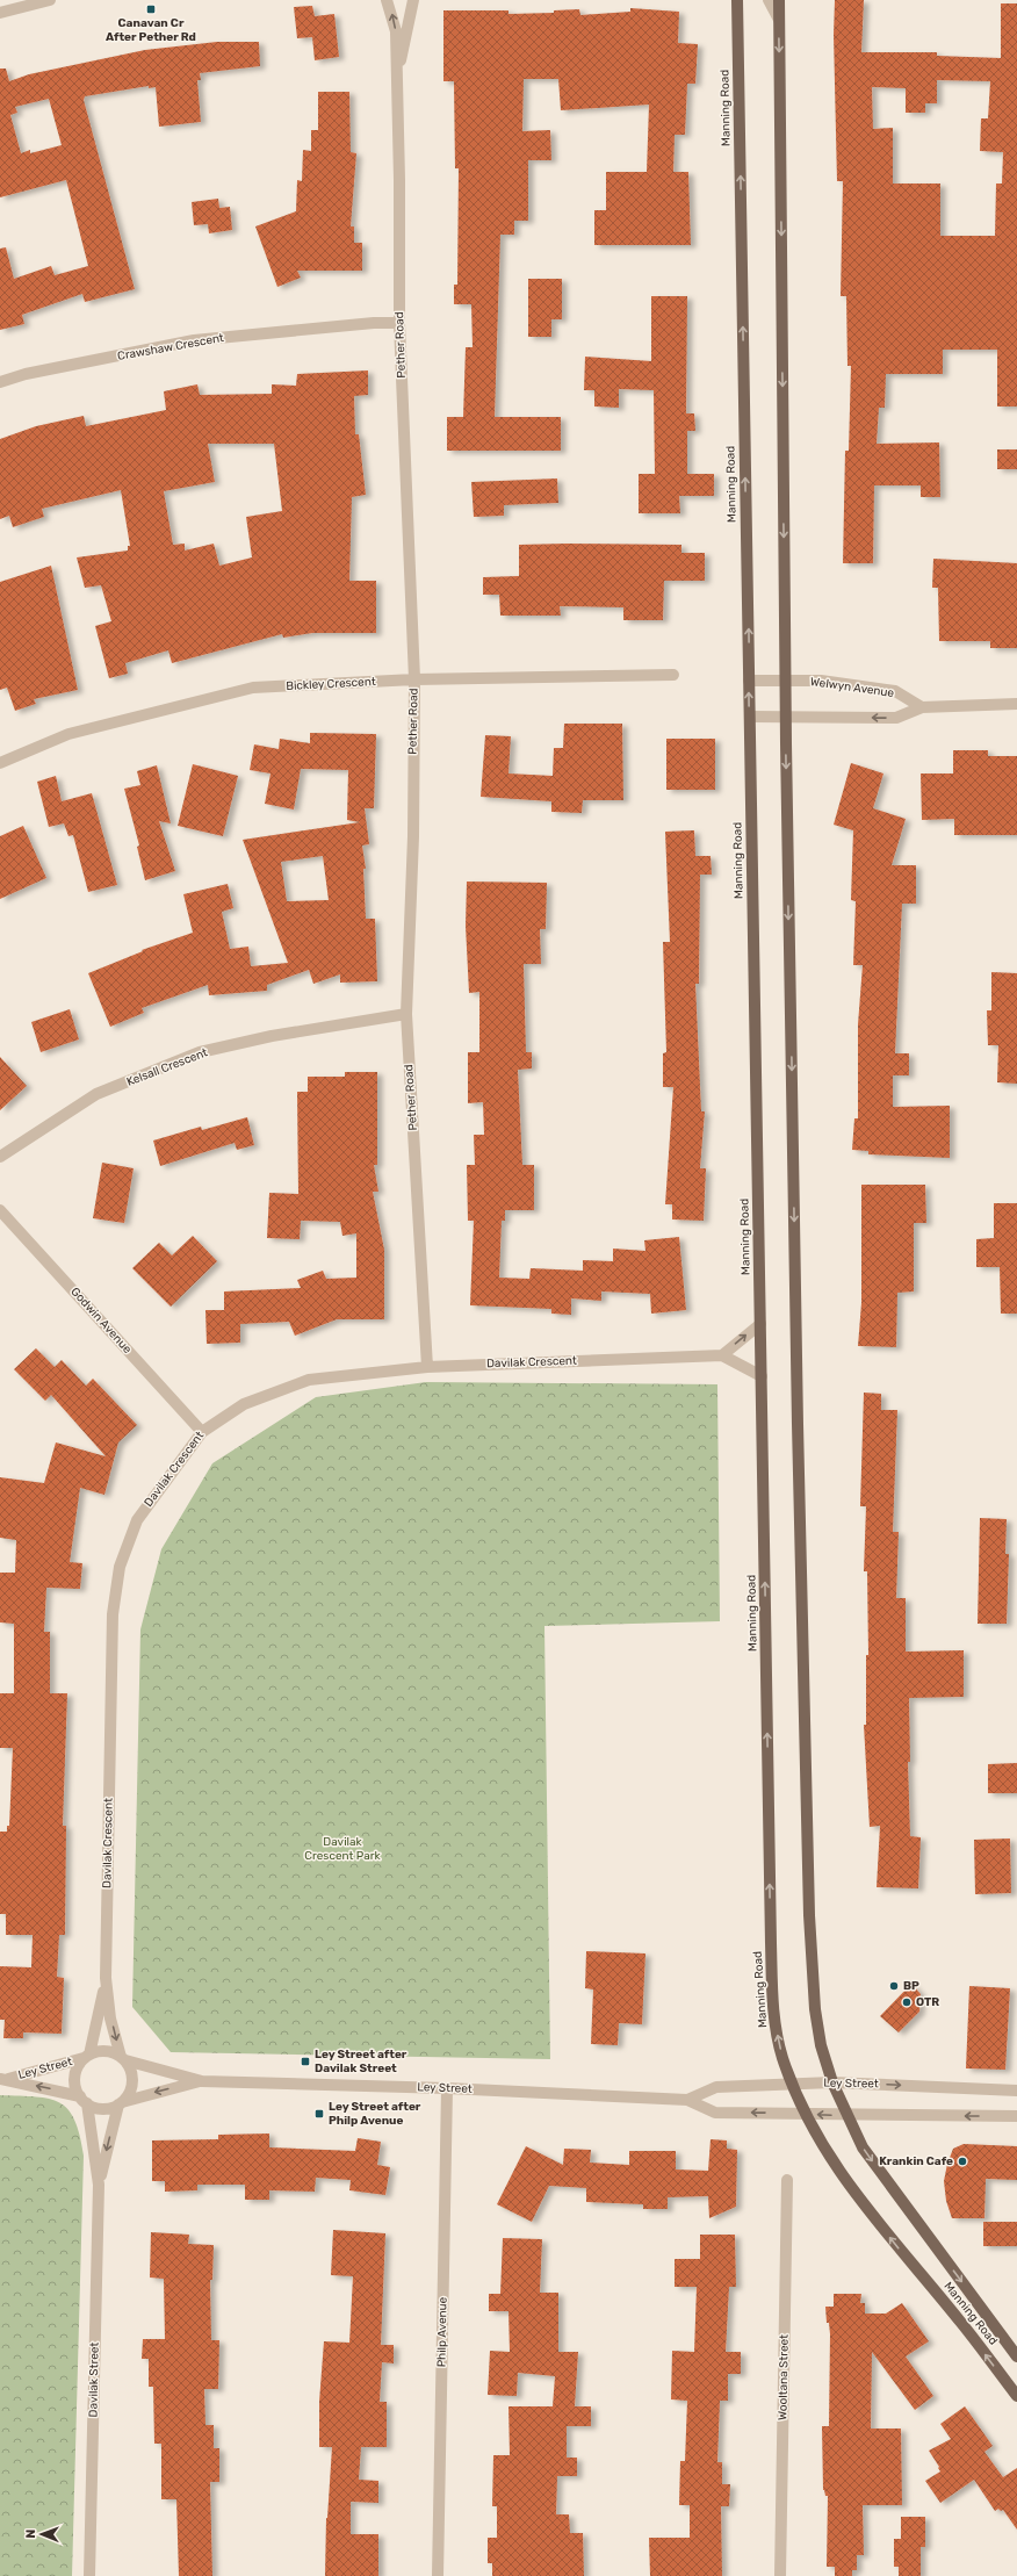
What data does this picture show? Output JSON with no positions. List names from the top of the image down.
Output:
{
  "streets": {
    "main road": ["Manning Road"],
    "street": [
      "Pether Road",
      "Crawshaw Crescent",
      "Bickley Crescent",
      "Welwyn Avenue",
      "Kelsall Crescent",
      "Godwin Avenue",
      "Davilak Crescent",
      "Ley Street",
      "Philp Avenue",
      "Wooltana Street",
      "Davilak Street"
    ]
  },
  "crossings": [
    ["Manning Road", "Welwyn Avenue"],
    ["Manning Road", "Ley Street"],
    ["Pether Road", "Crawshaw Crescent"],
    ["Pether Road", "Bickley Crescent"],
    ["Pether Road", "Kelsall Crescent"],
    ["Pether Road", "Davilak Crescent"],
    ["Godwin Avenue", "Davilak Crescent"],
    ["Davilak Crescent", "Ley Street"],
    ["Davilak Crescent", "Davilak Street"],
    ["Ley Street", "Philp Avenue"],
    ["Ley Street", "Davilak Street"]
  ],
  "parks": ["Davilak Crescent Park"],
  "places": {
    "transit": ["Canavan Cr After Pether Rd", "Ley Street after Davilak Street", "Ley Street after Philp Avenue"],
    "other": ["BP", "OTR", "Krankin Cafe"]
  },
  "north": "left"
}
